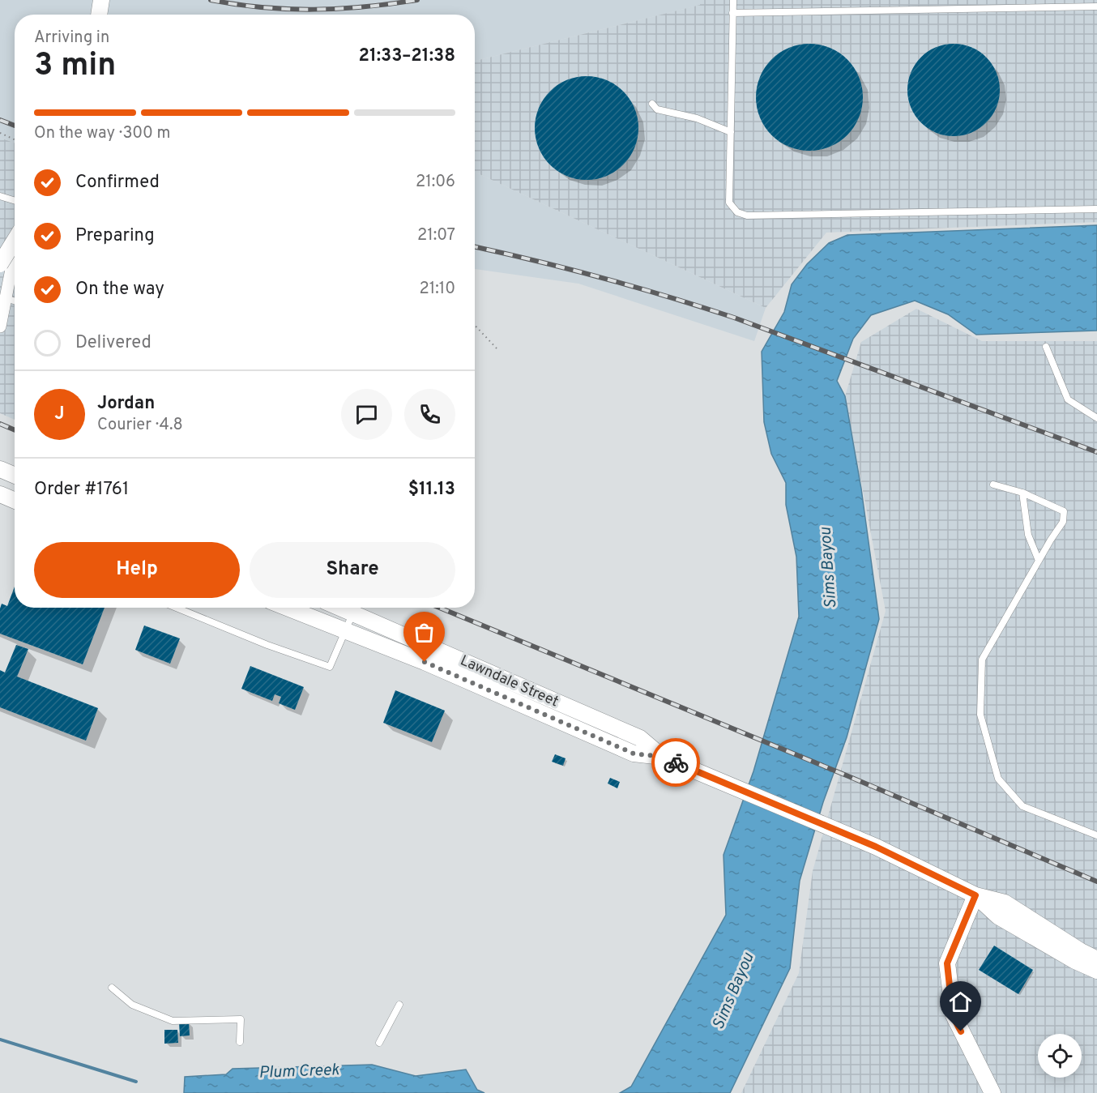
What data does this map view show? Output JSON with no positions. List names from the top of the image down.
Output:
{
  "streets": {
    "main road": ["Lawndale Street"]
  },
  "water": ["Sims Bayou", "Plum Creek"],
  "page": {
    "heading": ["3 min", "Arriving in", "21:33–21:38"],
    "panel": [
      "Jordan",
      "Courier · 4.8",
      "Order #1761",
      "$11.13"
    ],
    "bar": "On the way · 300 m",
    "list": [
      ["Confirmed", "21:06"],
      ["Preparing", "21:07"],
      ["On the way", "21:10"],
      "Delivered"
    ],
    "round": "J",
    "buttons": ["Help", "Share"]
  }
}
